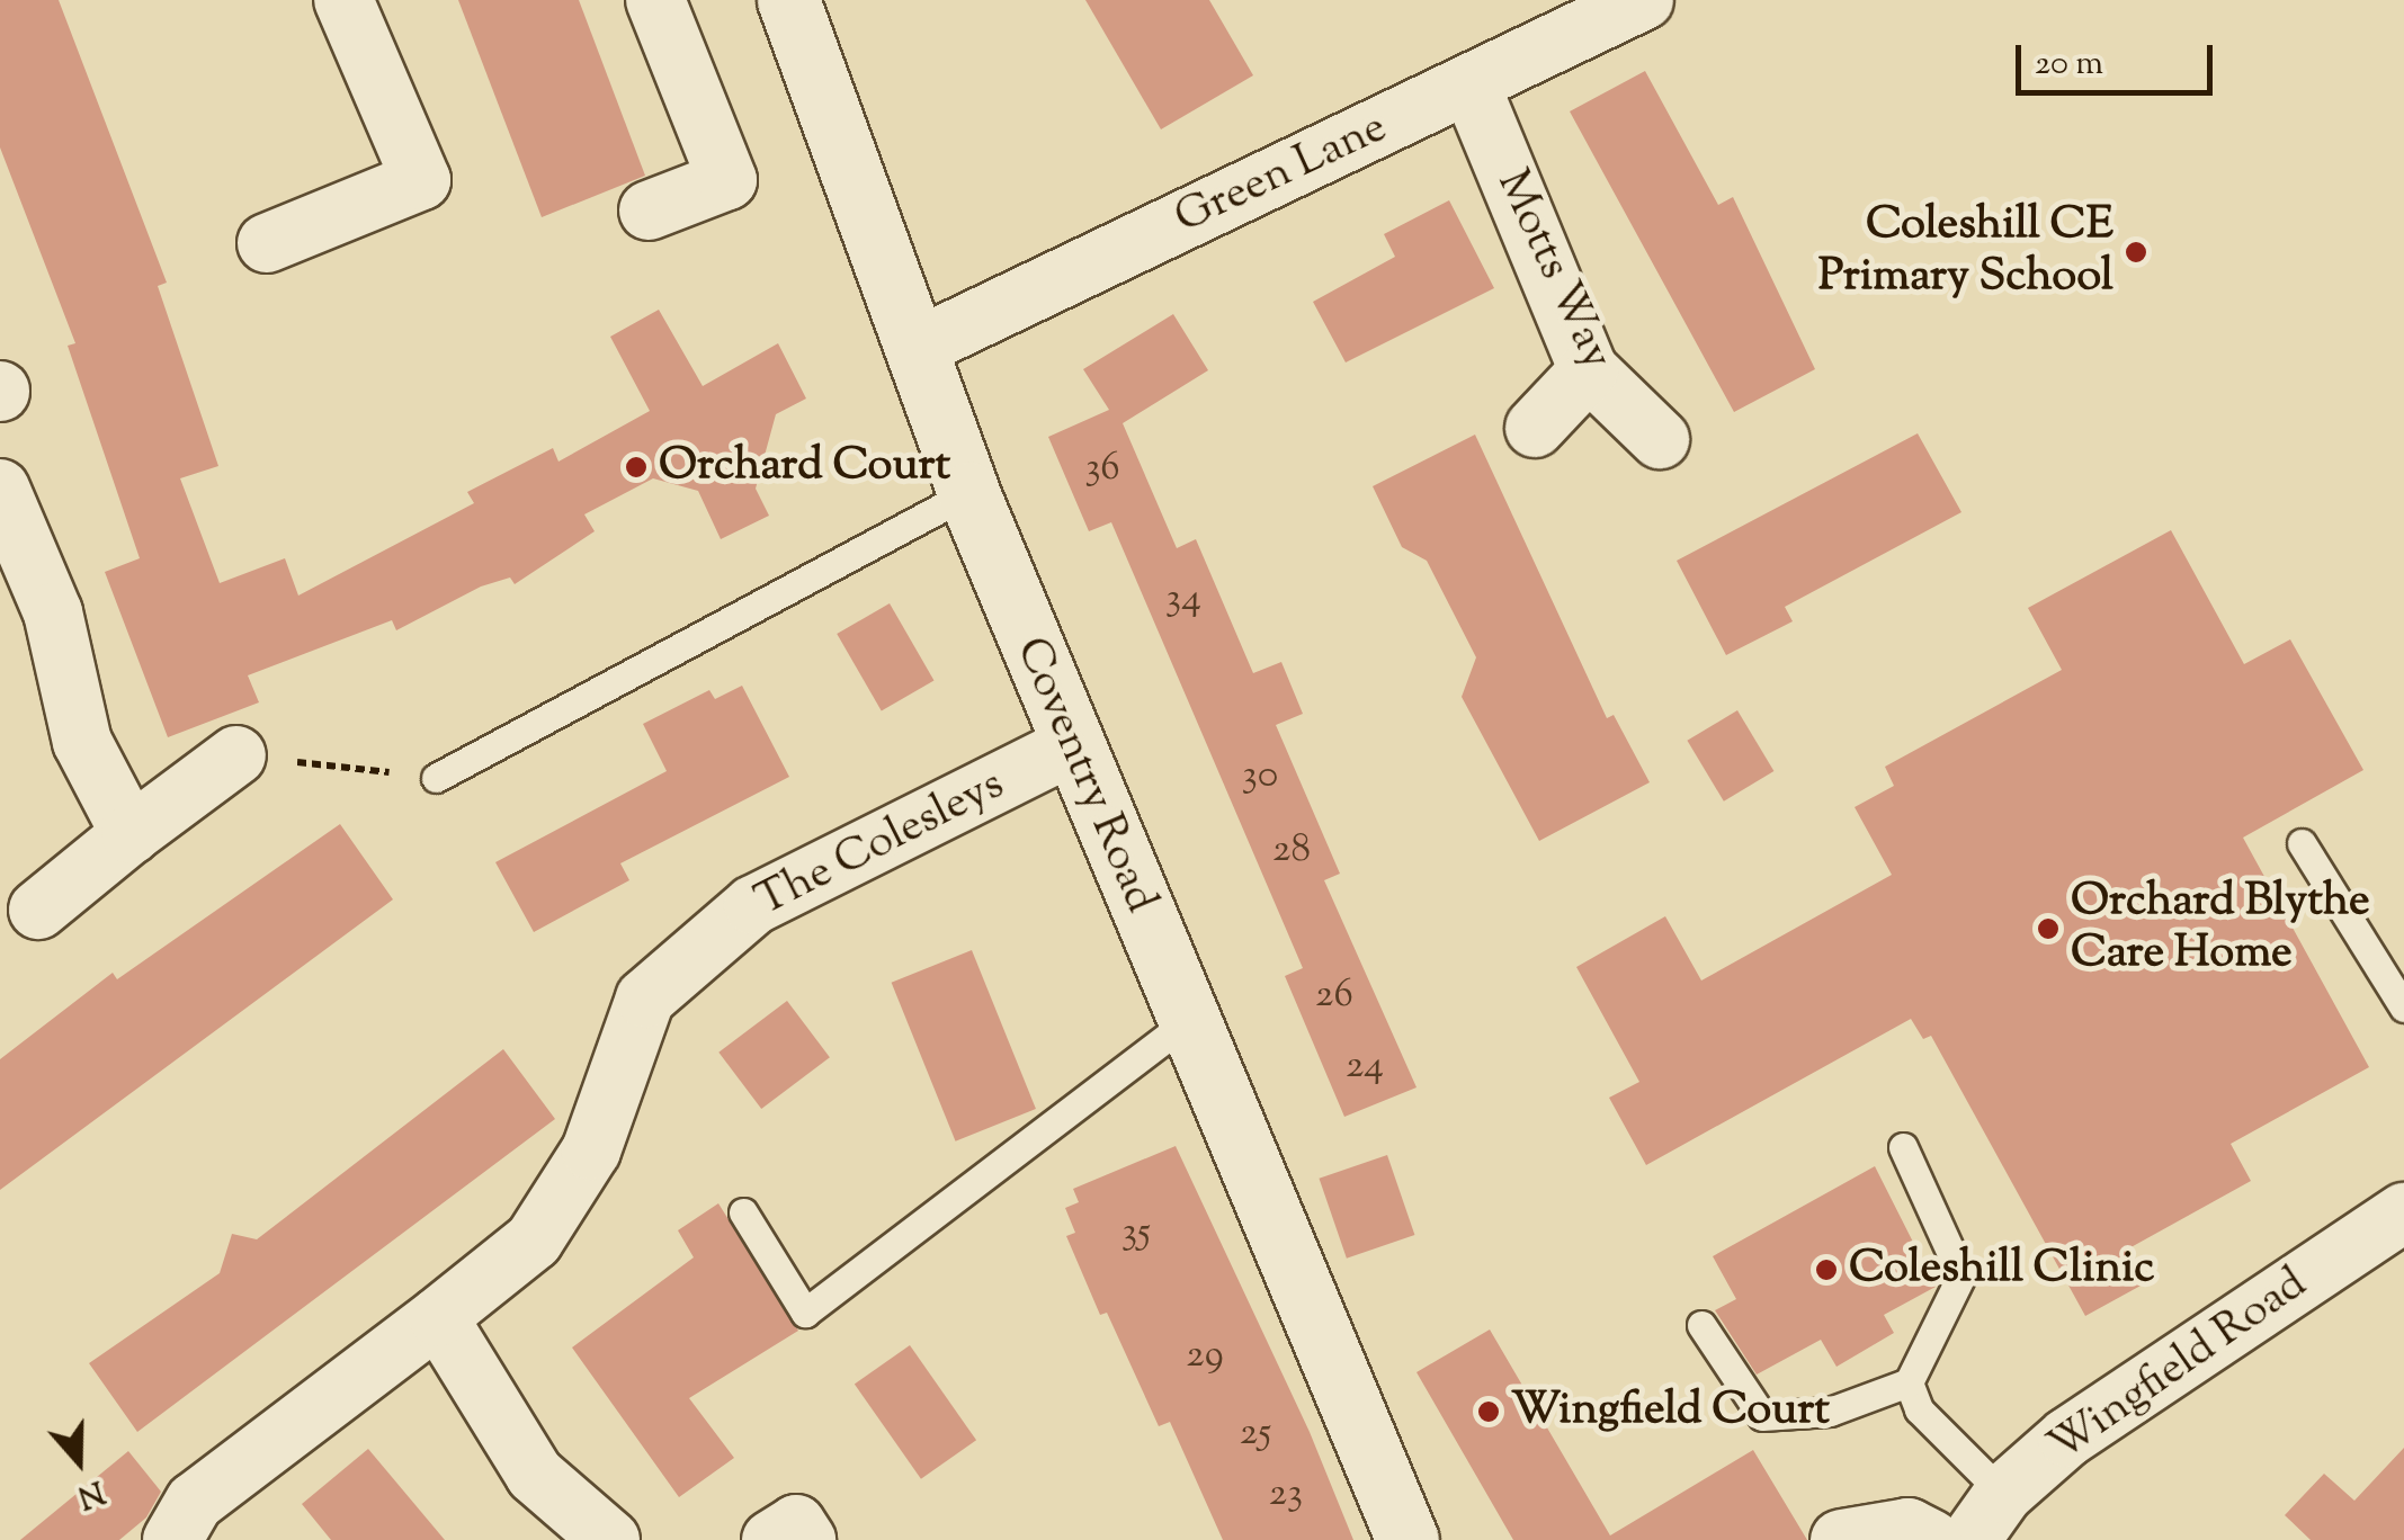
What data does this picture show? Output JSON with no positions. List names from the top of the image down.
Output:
{
  "streets": {
    "main road": ["Coventry Road"],
    "street": [
      "Green Lane",
      "Motts Way",
      "The Colesleys",
      "Wingfield Road"
    ]
  },
  "crossings": [
    ["Green Lane", "Motts Way"],
    ["Green Lane", "Coventry Road"],
    ["Coventry Road", "The Colesleys"]
  ],
  "places": [
    "Coleshill CE Primary School",
    "Orchard Court",
    "Orchard Blythe Care Home",
    "Coleshill Clinic",
    "Wingfield Court"
  ],
  "house_numbers": [
    "36",
    "34",
    "30",
    "28",
    "26",
    "24",
    "35",
    "29",
    "25",
    "23"
  ],
  "scale_bar": "20 m",
  "north": "bottom"
}
